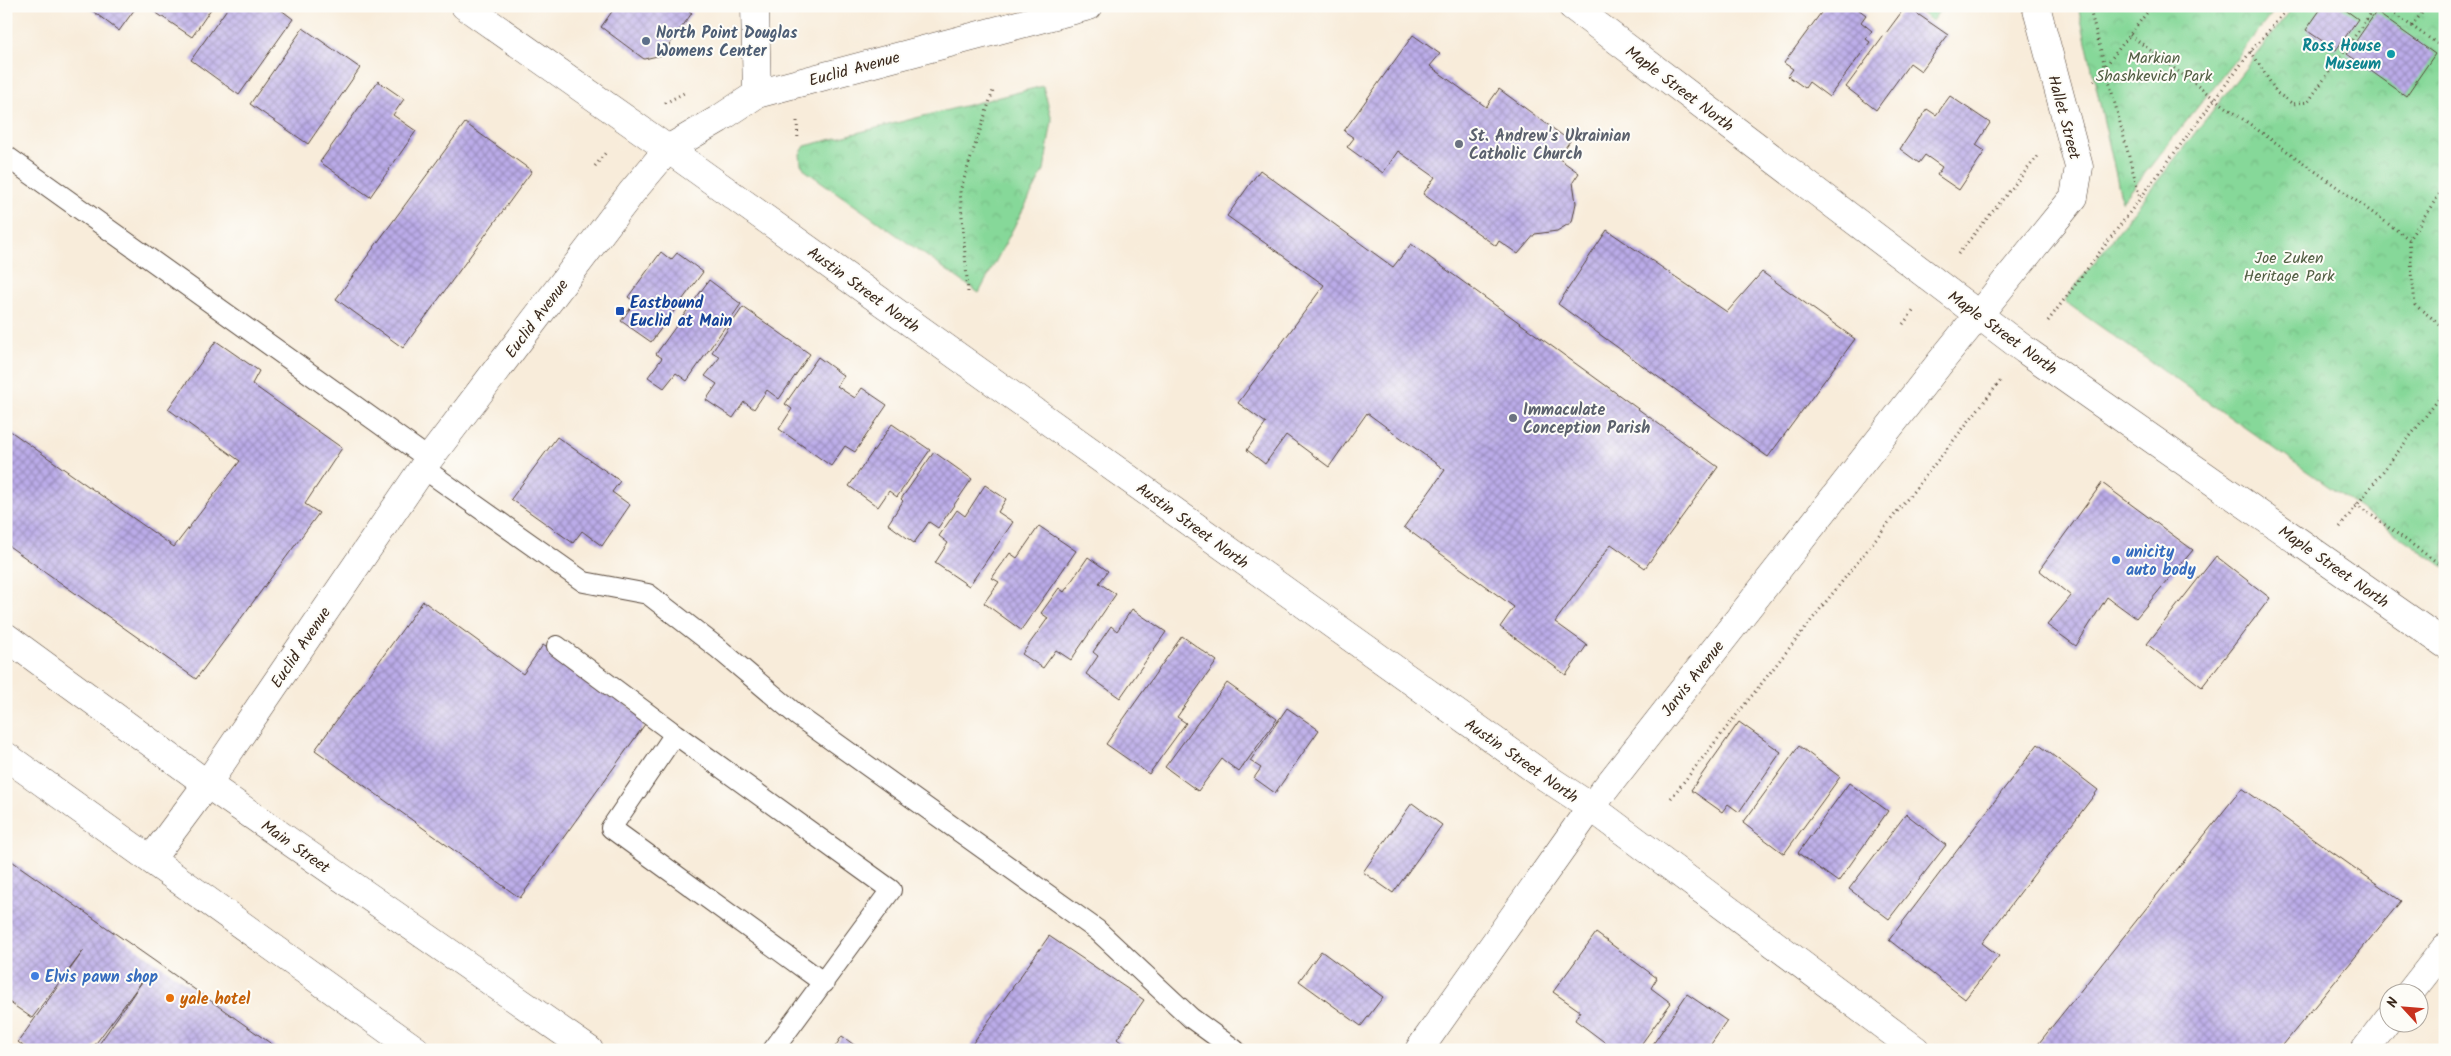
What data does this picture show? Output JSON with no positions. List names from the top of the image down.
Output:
{
  "streets": {
    "street": [
      "Euclid Avenue",
      "Maple Street North",
      "Hallet Street",
      "Austin Street North",
      "Jarvis Avenue",
      "Main Street"
    ]
  },
  "crossings": [
    ["Euclid Avenue", "Austin Street North"],
    ["Euclid Avenue", "Main Street"],
    ["Maple Street North", "Hallet Street"],
    ["Maple Street North", "Jarvis Avenue"],
    ["Hallet Street", "Jarvis Avenue"],
    ["Austin Street North", "Jarvis Avenue"]
  ],
  "parks": ["Markian Shashkevich Park", "Joe Zuken Heritage Park"],
  "places": {
    "other": [
      "North Point Douglas Womens Center",
      "Ross House Museum",
      "St. Andrew's Ukrainian Catholic Church",
      "Immaculate Conception Parish",
      "unicity auto body",
      "Elvis pawn shop",
      "yale hotel"
    ],
    "transit": ["Eastbound Euclid at Main"]
  },
  "north": "top left"
}
